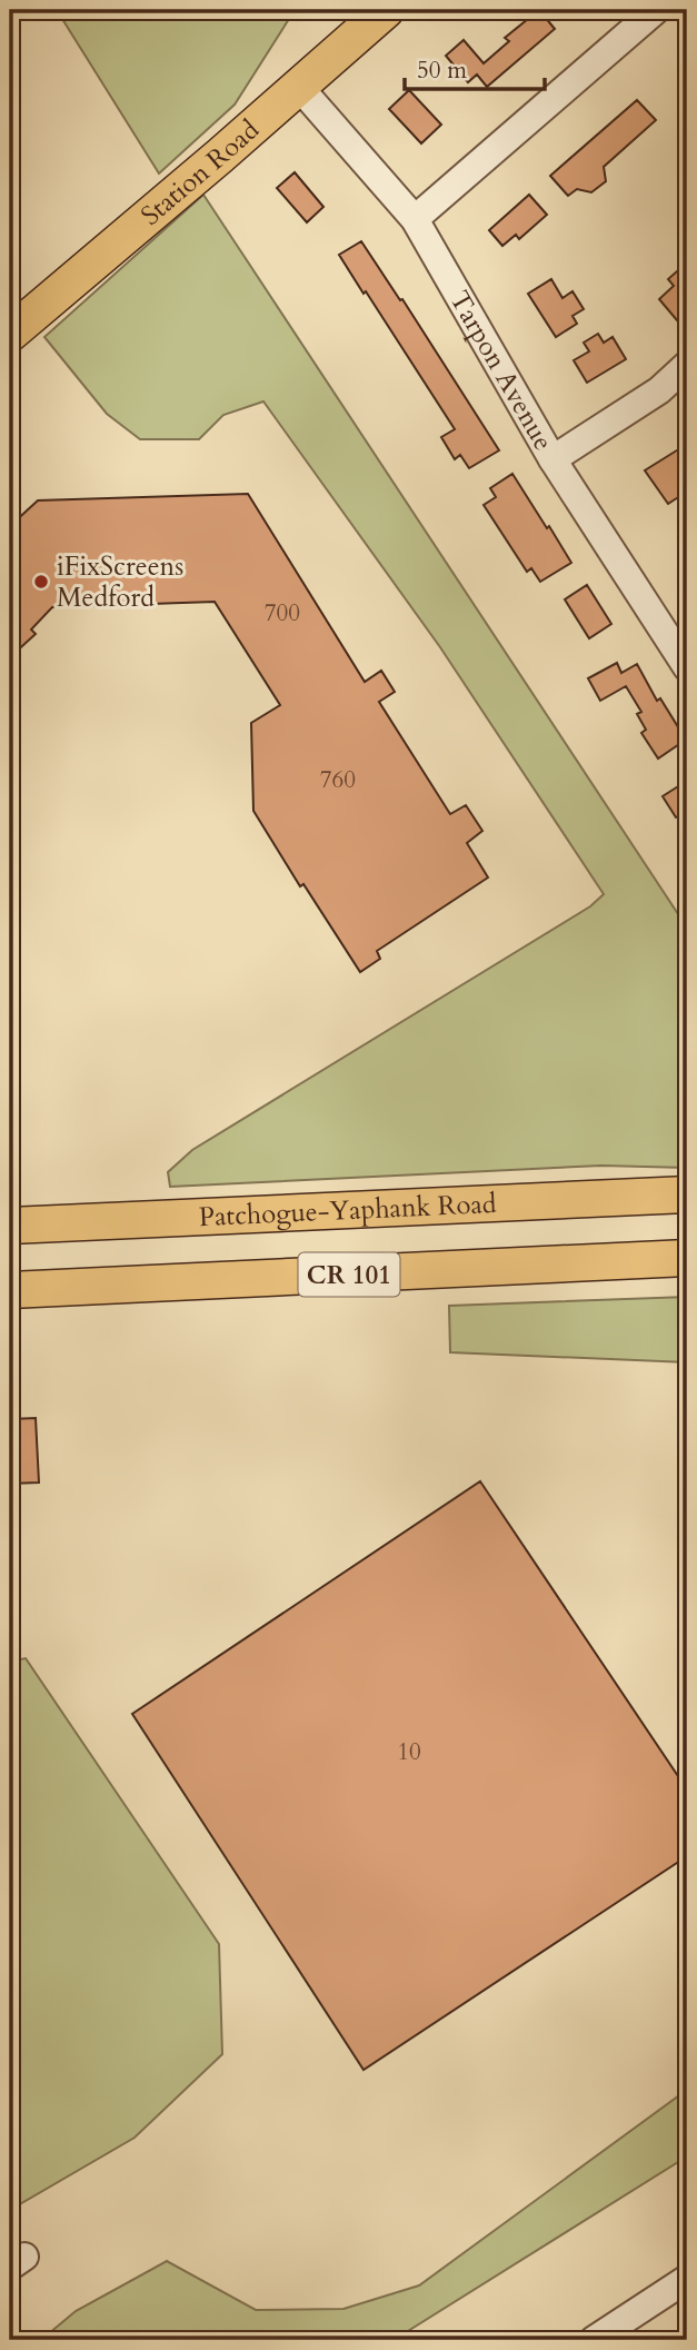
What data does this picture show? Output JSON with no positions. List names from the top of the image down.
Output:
{
  "streets": {
    "main road": ["Station Road", "Patchogue-Yaphank Road", "CR 101"],
    "street": ["Tarpon Avenue"]
  },
  "crossings": [
    ["Station Road", "Tarpon Avenue"]
  ],
  "places": ["iFixScreens Medford"],
  "house_numbers": ["700", "760", "10"],
  "scale_bar": "50 m"
}
